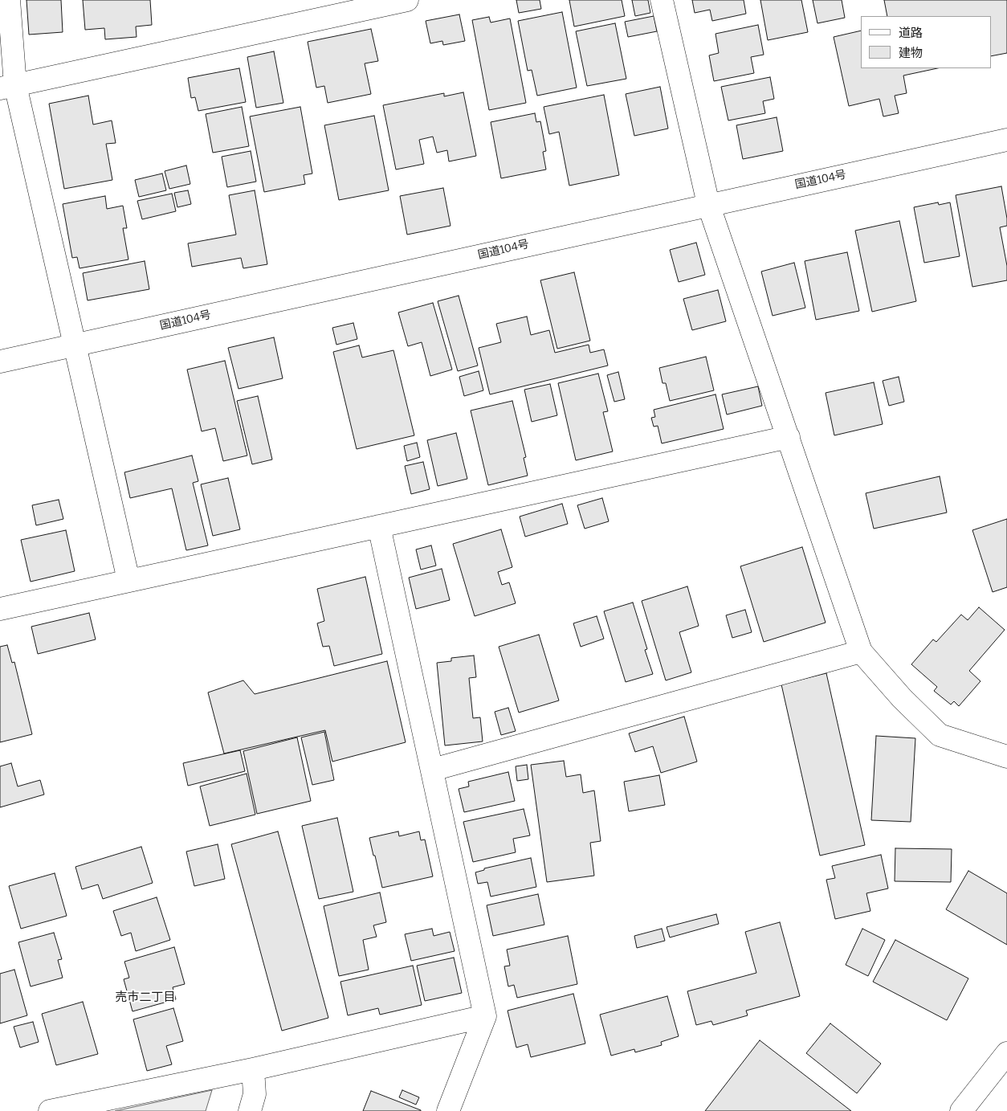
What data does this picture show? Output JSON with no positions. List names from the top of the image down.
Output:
{
  "streets": {
    "main road": ["国道104号"]
  },
  "districts": ["売市二丁目"],
  "legend": ["道路", "建物"]
}
